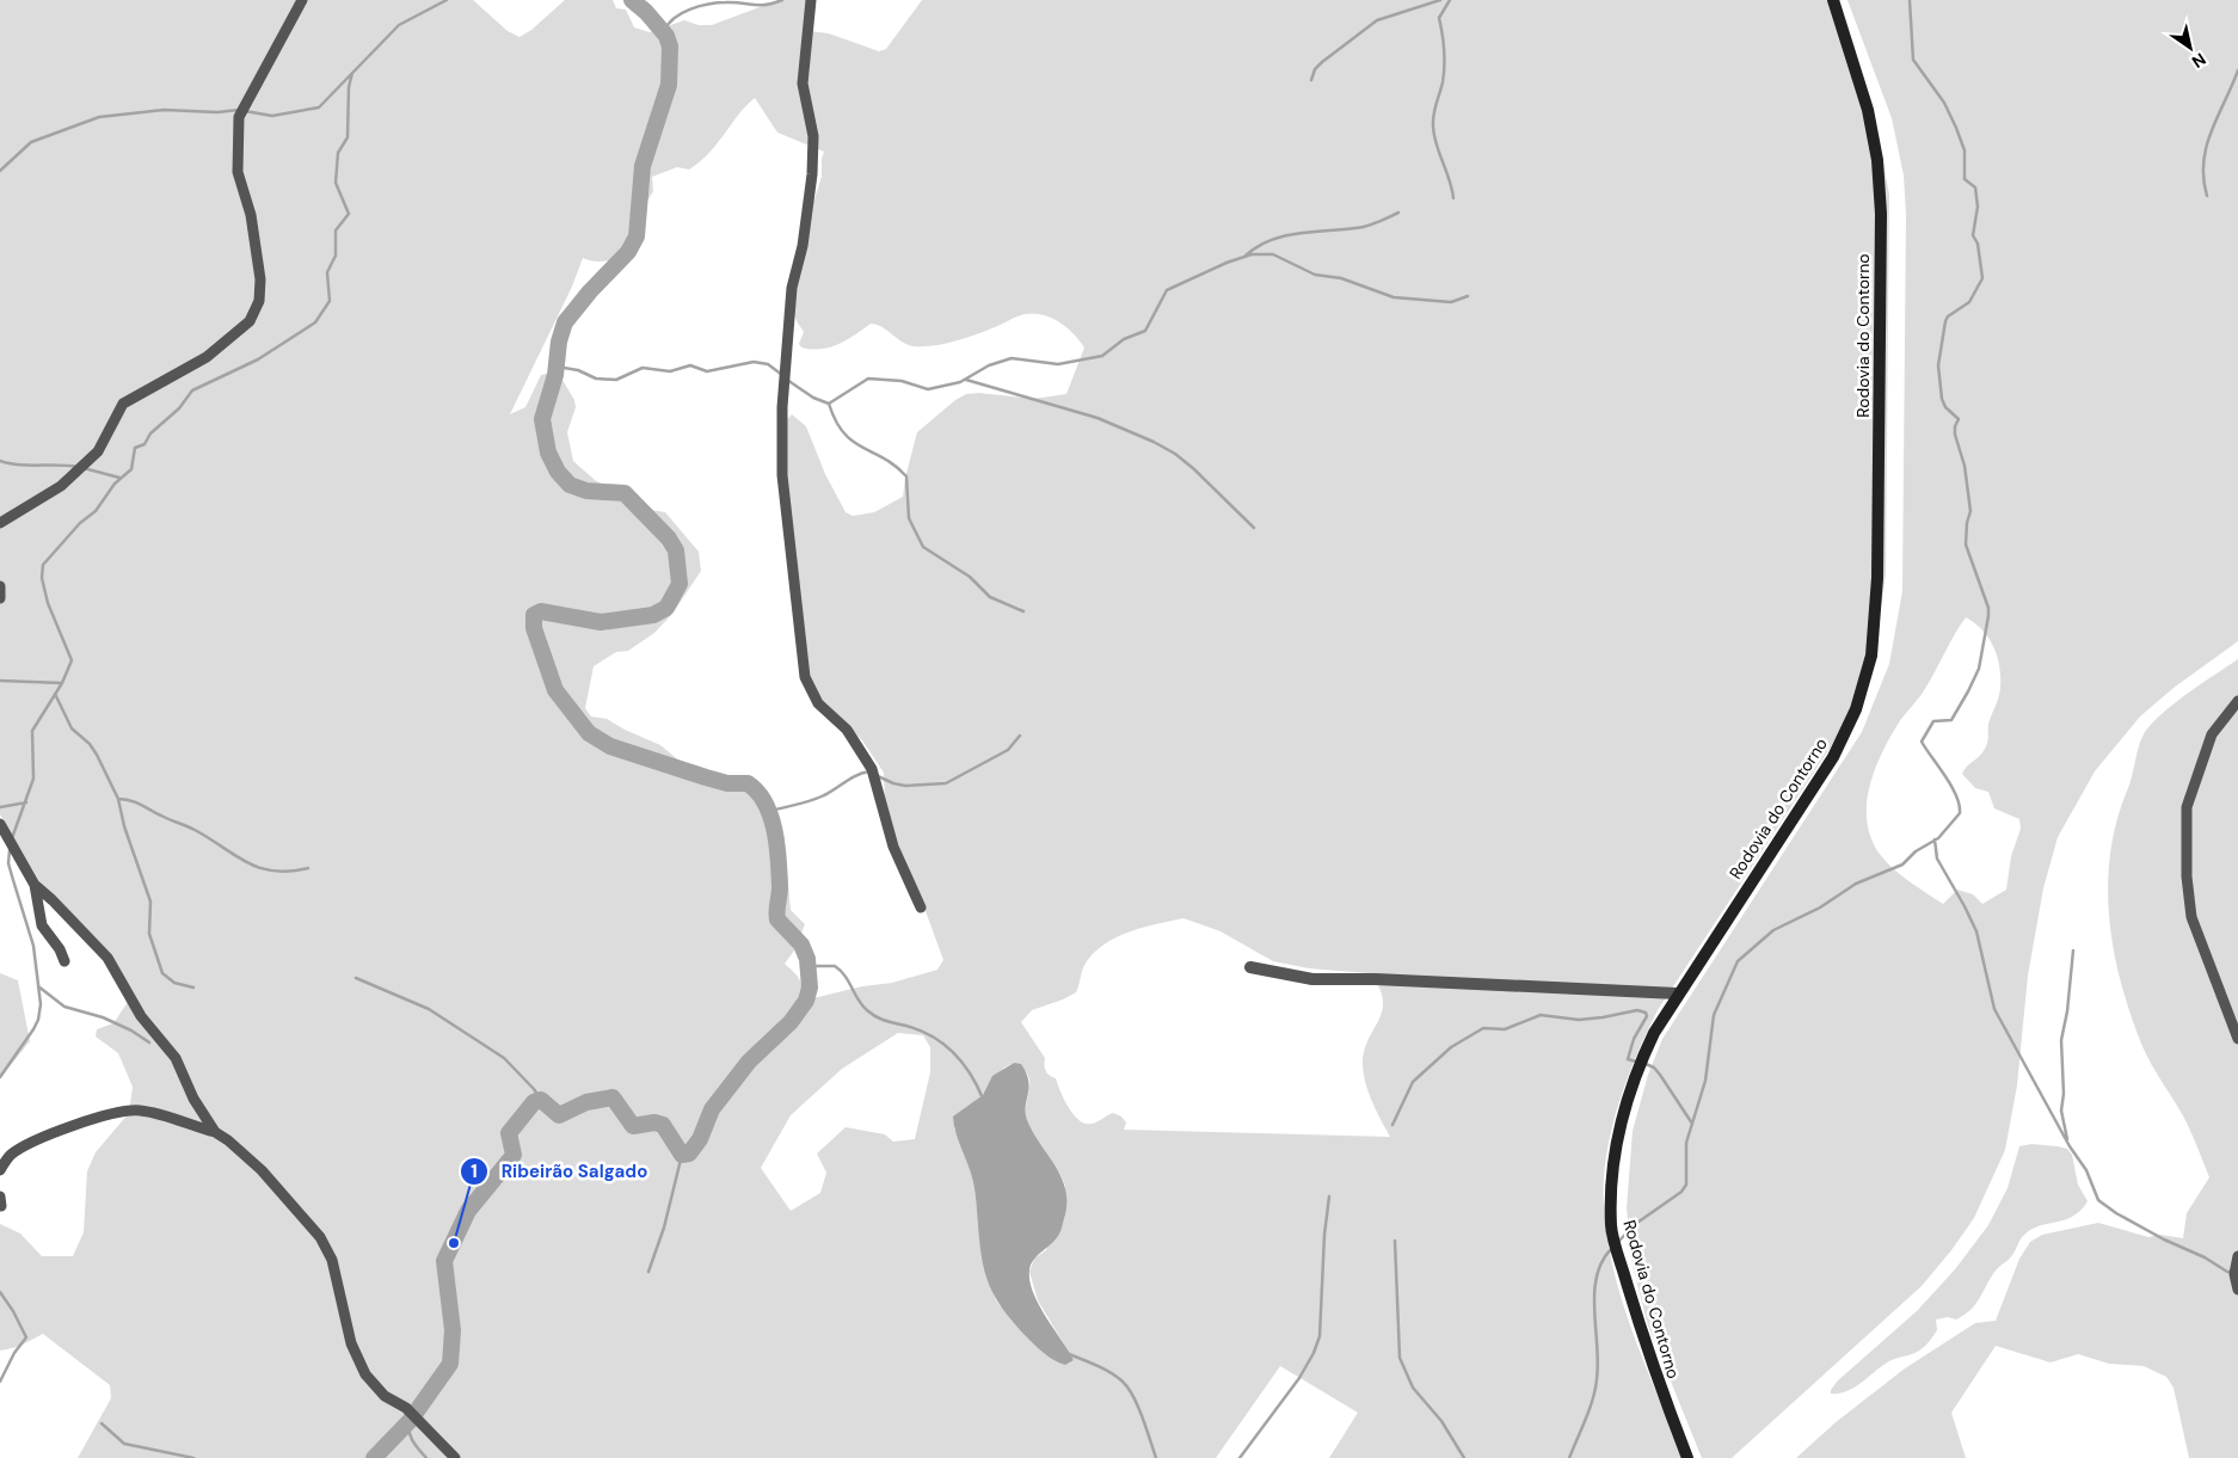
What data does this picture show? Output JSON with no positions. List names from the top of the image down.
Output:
{
  "streets": {
    "main road": ["Rodovia do Contorno"]
  },
  "places": ["Ribeirão Salgado"],
  "north": "bottom right"
}
